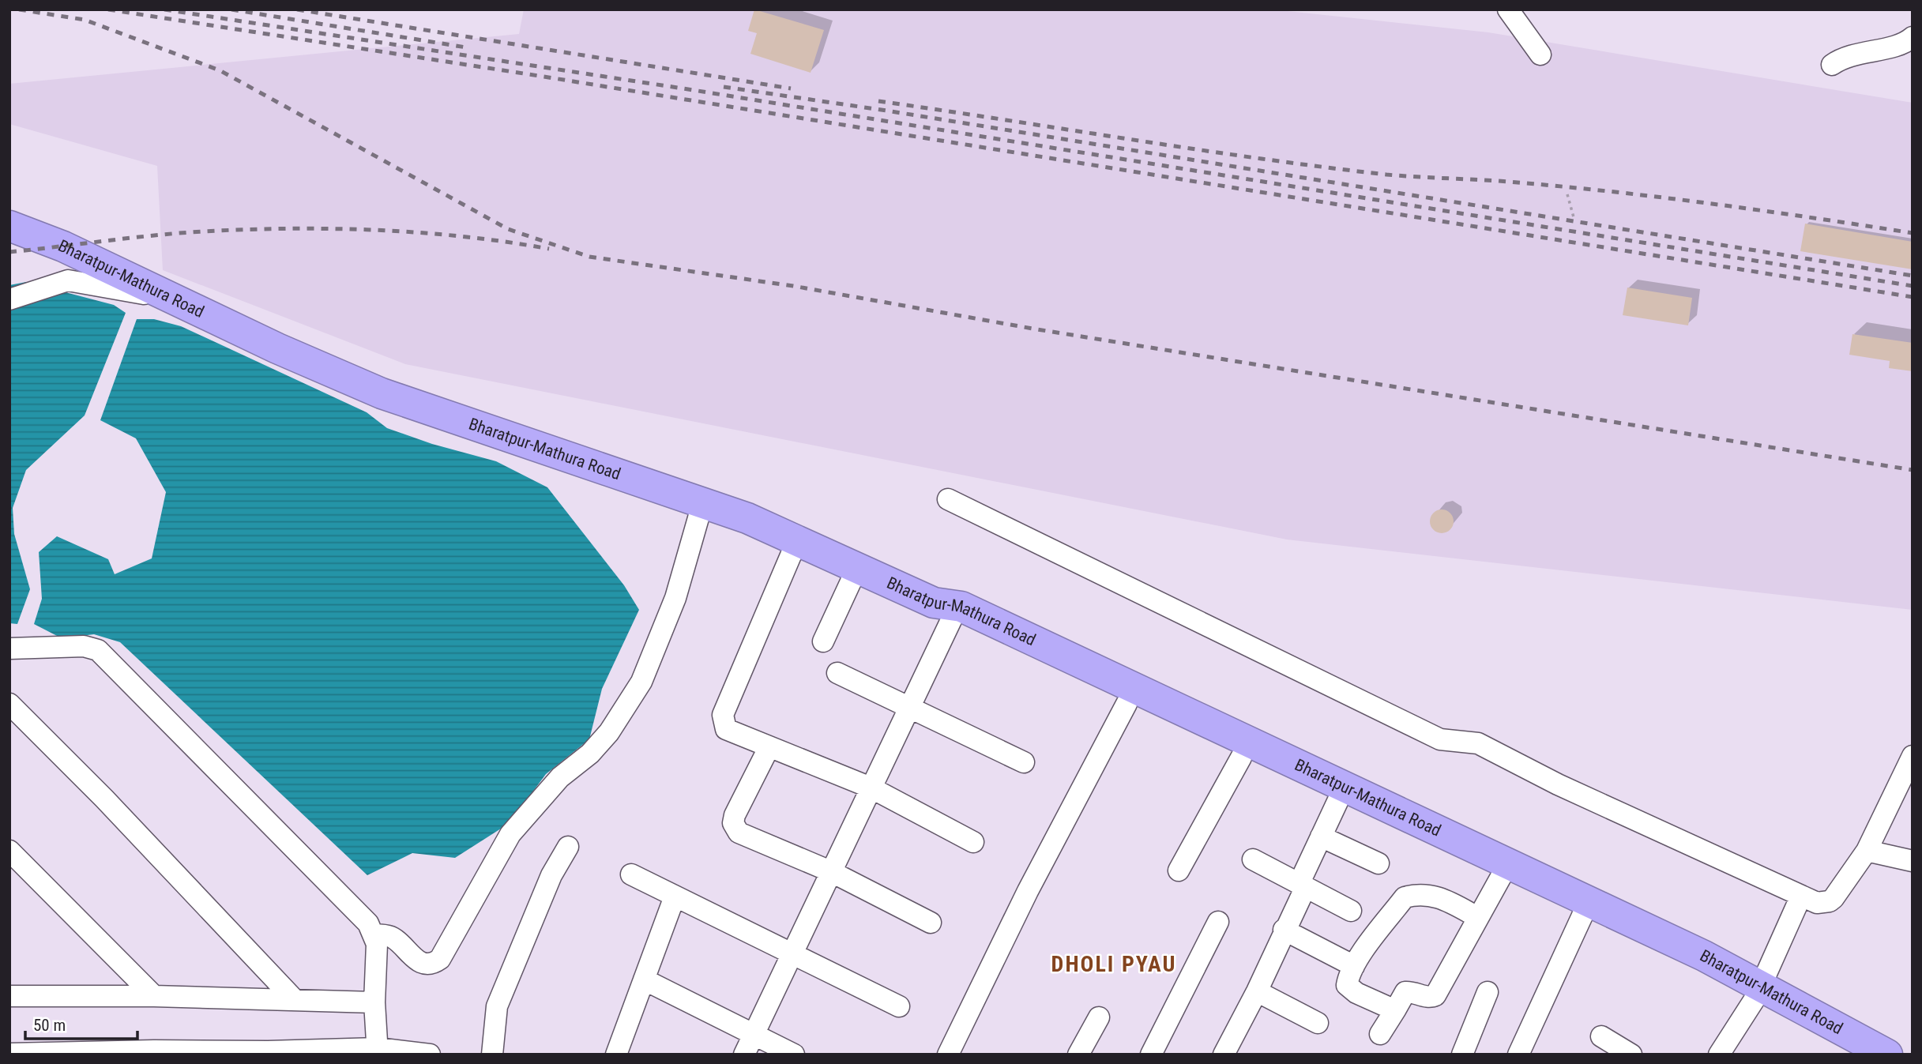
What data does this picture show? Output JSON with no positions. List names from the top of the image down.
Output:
{
  "streets": {
    "highway": ["Bharatpur-Mathura Road"]
  },
  "districts": ["DHOLI PYAU"],
  "scale_bar": "50 m"
}
